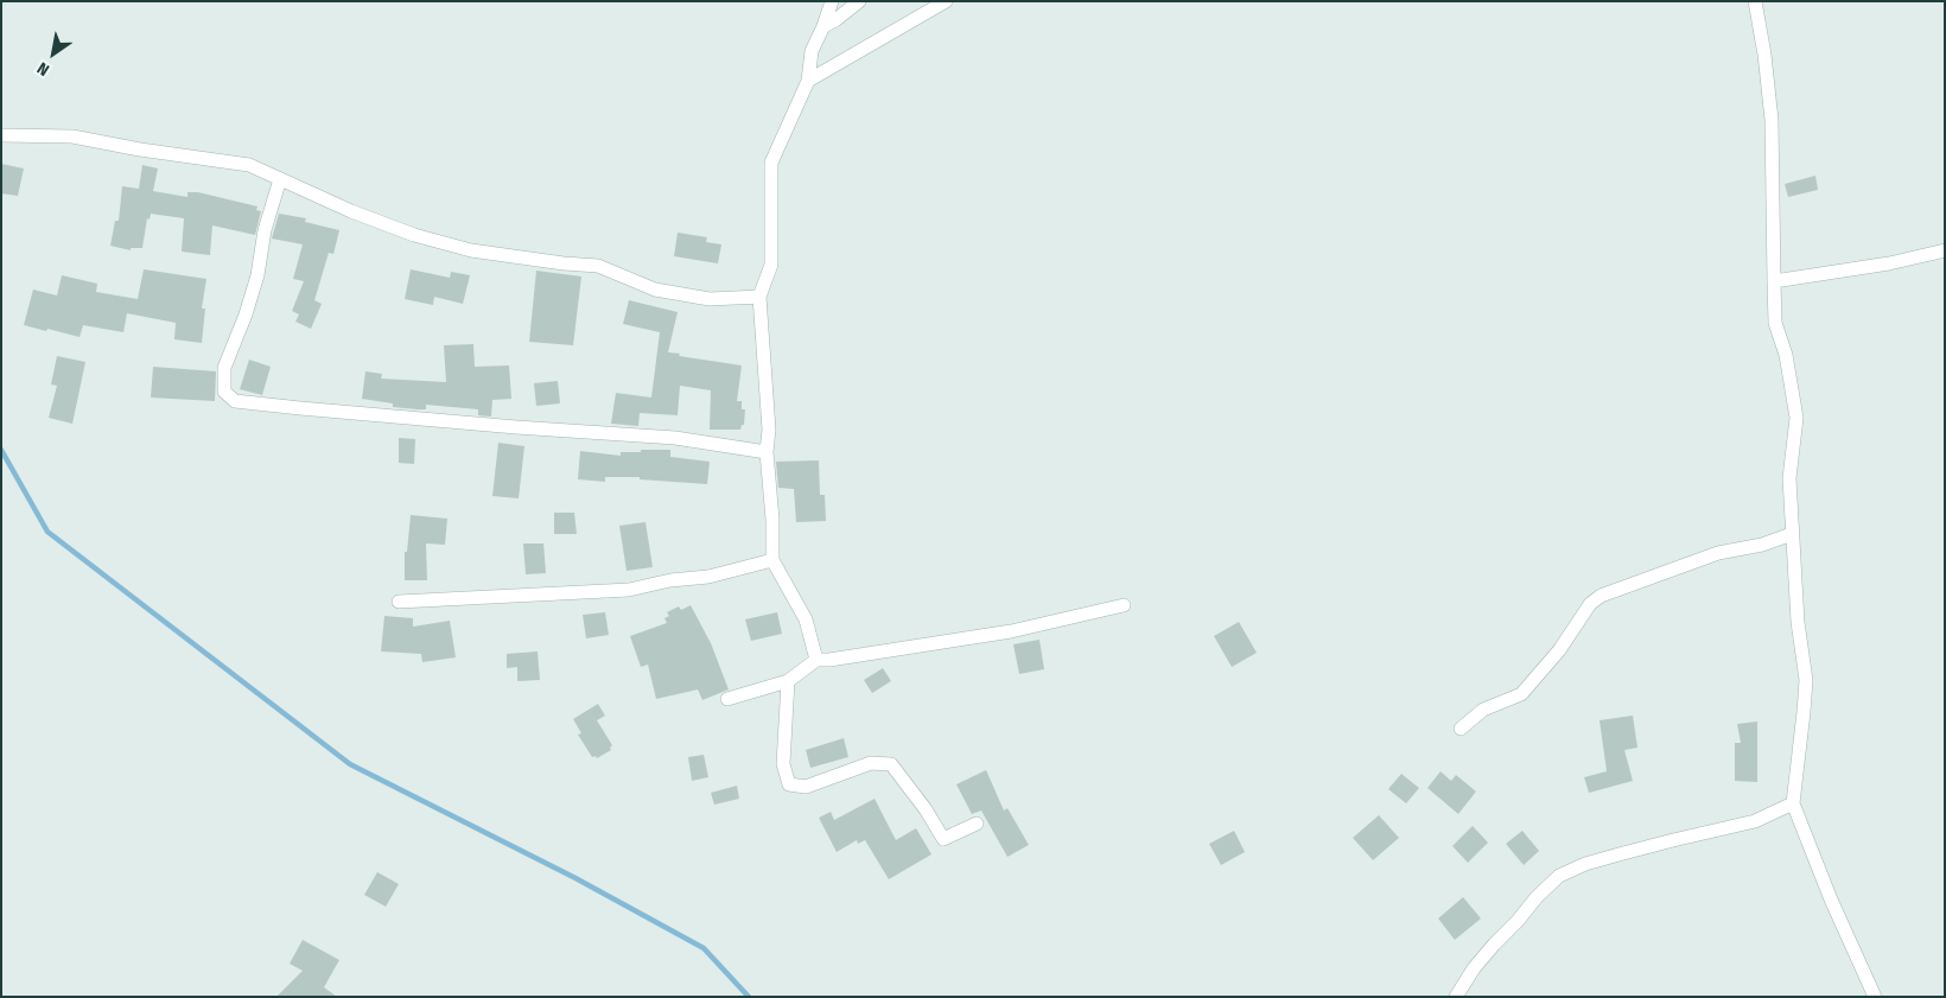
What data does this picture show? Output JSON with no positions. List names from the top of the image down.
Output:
{
  "north": "bottom left"
}
